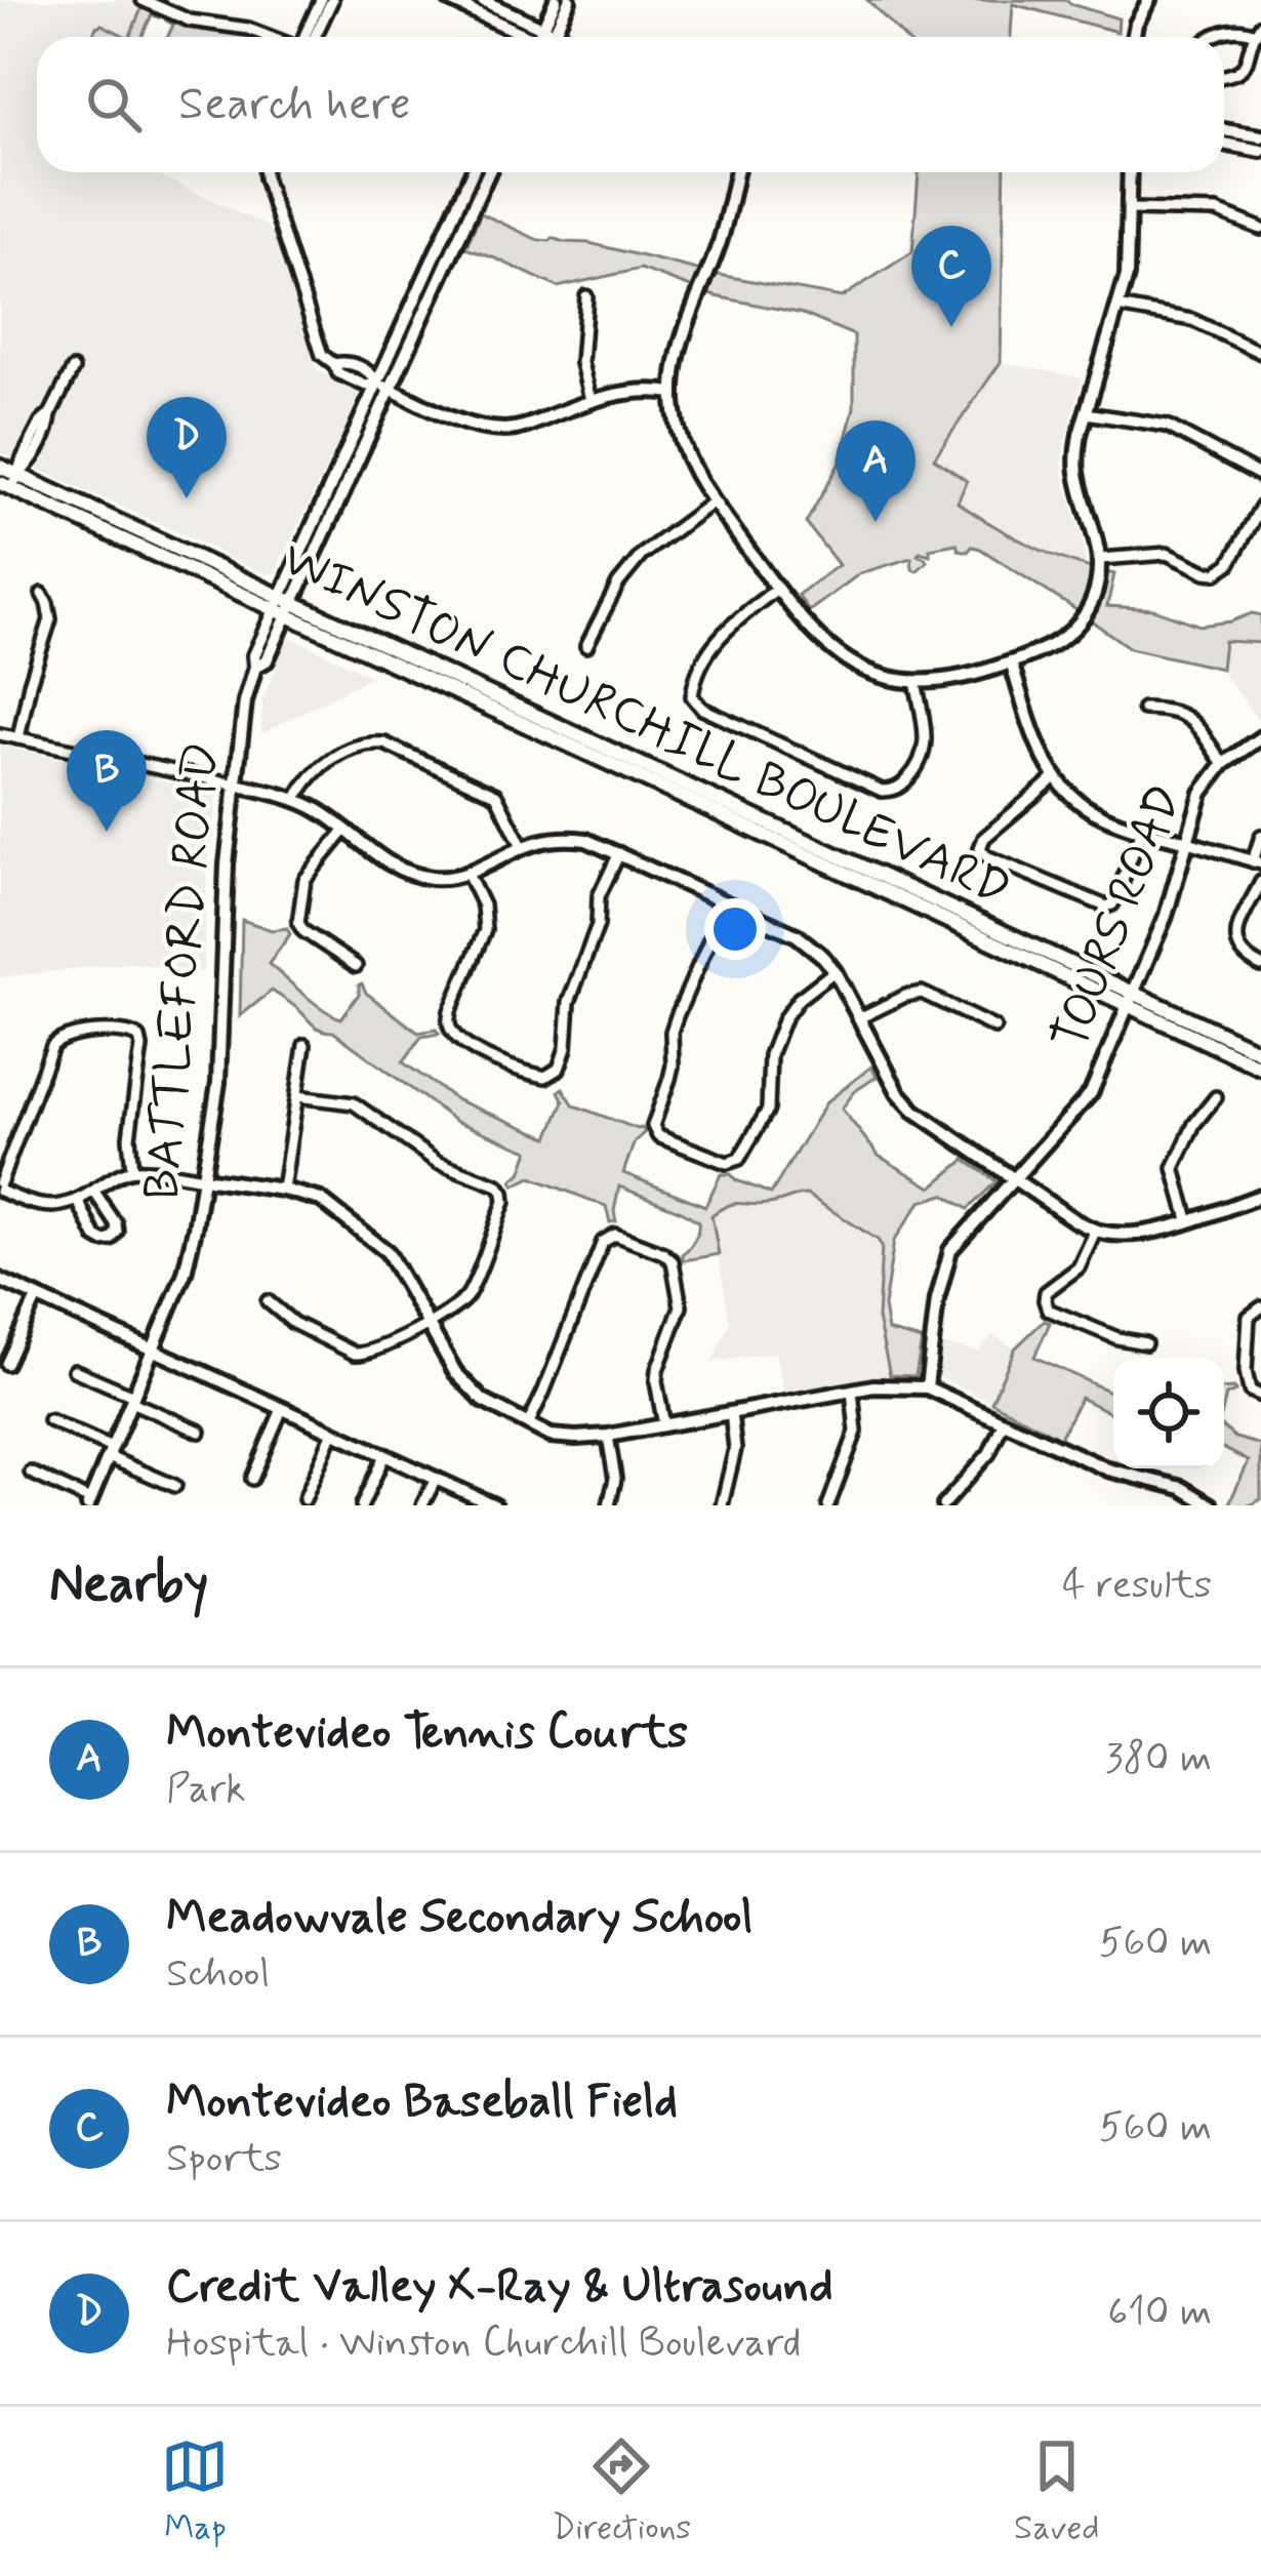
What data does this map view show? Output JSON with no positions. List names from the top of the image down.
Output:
{
  "streets": {
    "main road": ["WINSTON CHURCHILL BOULEVARD"],
    "street": ["TOURS ROAD", "BATTLEFORD ROAD"]
  },
  "crossings": [
    ["WINSTON CHURCHILL BOULEVARD", "TOURS ROAD"],
    ["WINSTON CHURCHILL BOULEVARD", "BATTLEFORD ROAD"]
  ],
  "page": {
    "search": "Search here",
    "pins": [
      "C",
      "D",
      "A",
      "B"
    ],
    "heading": ["Nearby", "4 results"],
    "list": [
      {
        "mark": "A",
        "name": "Montevideo Tennis Courts",
        "note": "Park",
        "value": "380 m"
      },
      {
        "mark": "B",
        "name": "Meadowvale Secondary School",
        "note": "School",
        "value": "560 m"
      },
      {
        "mark": "C",
        "name": "Montevideo Baseball Field",
        "note": "Sports",
        "value": "560 m"
      },
      {
        "mark": "D",
        "name": "Credit Valley X-Ray & Ultrasound",
        "note": "Hospital · Winston Churchill Boulevard",
        "value": "610 m"
      }
    ],
    "nav": ["Map", "Directions", "Saved"]
  }
}
